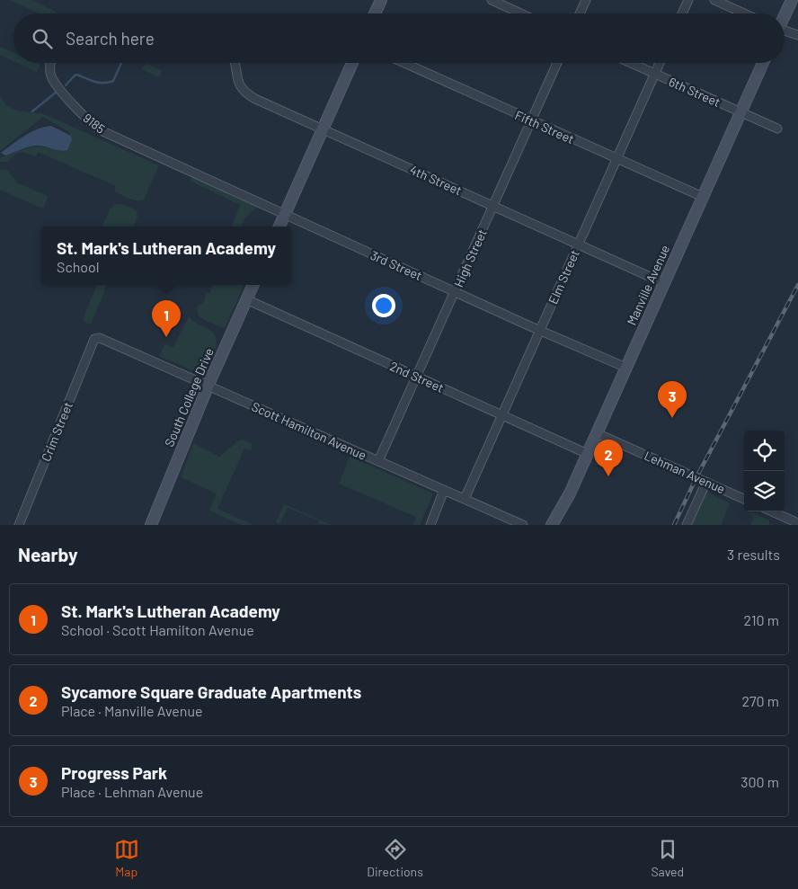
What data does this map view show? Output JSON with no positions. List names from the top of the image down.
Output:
{
  "streets": {
    "street": [
      "6th Street",
      "9185",
      "Fifth Street",
      "4th Street",
      "High Street",
      "3rd Street",
      "Elm Street",
      "Manville Avenue",
      "2nd Street",
      "South College Drive",
      "Scott Hamilton Avenue",
      "Crim Street",
      "Lehman Avenue"
    ]
  },
  "crossings": [
    ["6th Street", "Elm Street"],
    ["6th Street", "Manville Avenue"],
    ["9185", "3rd Street"],
    ["Fifth Street", "High Street"],
    ["Fifth Street", "Elm Street"],
    ["Fifth Street", "Manville Avenue"],
    ["4th Street", "High Street"],
    ["4th Street", "Elm Street"],
    ["4th Street", "Manville Avenue"],
    ["High Street", "3rd Street"],
    ["High Street", "2nd Street"],
    ["High Street", "Scott Hamilton Avenue"],
    ["3rd Street", "Elm Street"],
    ["3rd Street", "Manville Avenue"],
    ["Elm Street", "2nd Street"],
    ["Elm Street", "Scott Hamilton Avenue"],
    ["Manville Avenue", "2nd Street"],
    ["Manville Avenue", "Lehman Avenue"],
    ["2nd Street", "South College Drive"],
    ["South College Drive", "Scott Hamilton Avenue"],
    ["Scott Hamilton Avenue", "Crim Street"]
  ],
  "page": {
    "search": "Search here",
    "popup": ["St. Mark's Lutheran Academy", "School"],
    "pins": ["1", "3", "2"],
    "heading": ["Nearby", "3 results"],
    "list": [
      {
        "mark": "1",
        "name": "St. Mark's Lutheran Academy",
        "note": "School · Scott Hamilton Avenue",
        "value": "210 m"
      },
      {
        "mark": "2",
        "name": "Sycamore Square Graduate Apartments",
        "note": "Place · Manville Avenue",
        "value": "270 m"
      },
      {
        "mark": "3",
        "name": "Progress Park",
        "note": "Place · Lehman Avenue",
        "value": "300 m"
      }
    ],
    "nav": ["Map", "Directions", "Saved"]
  }
}
